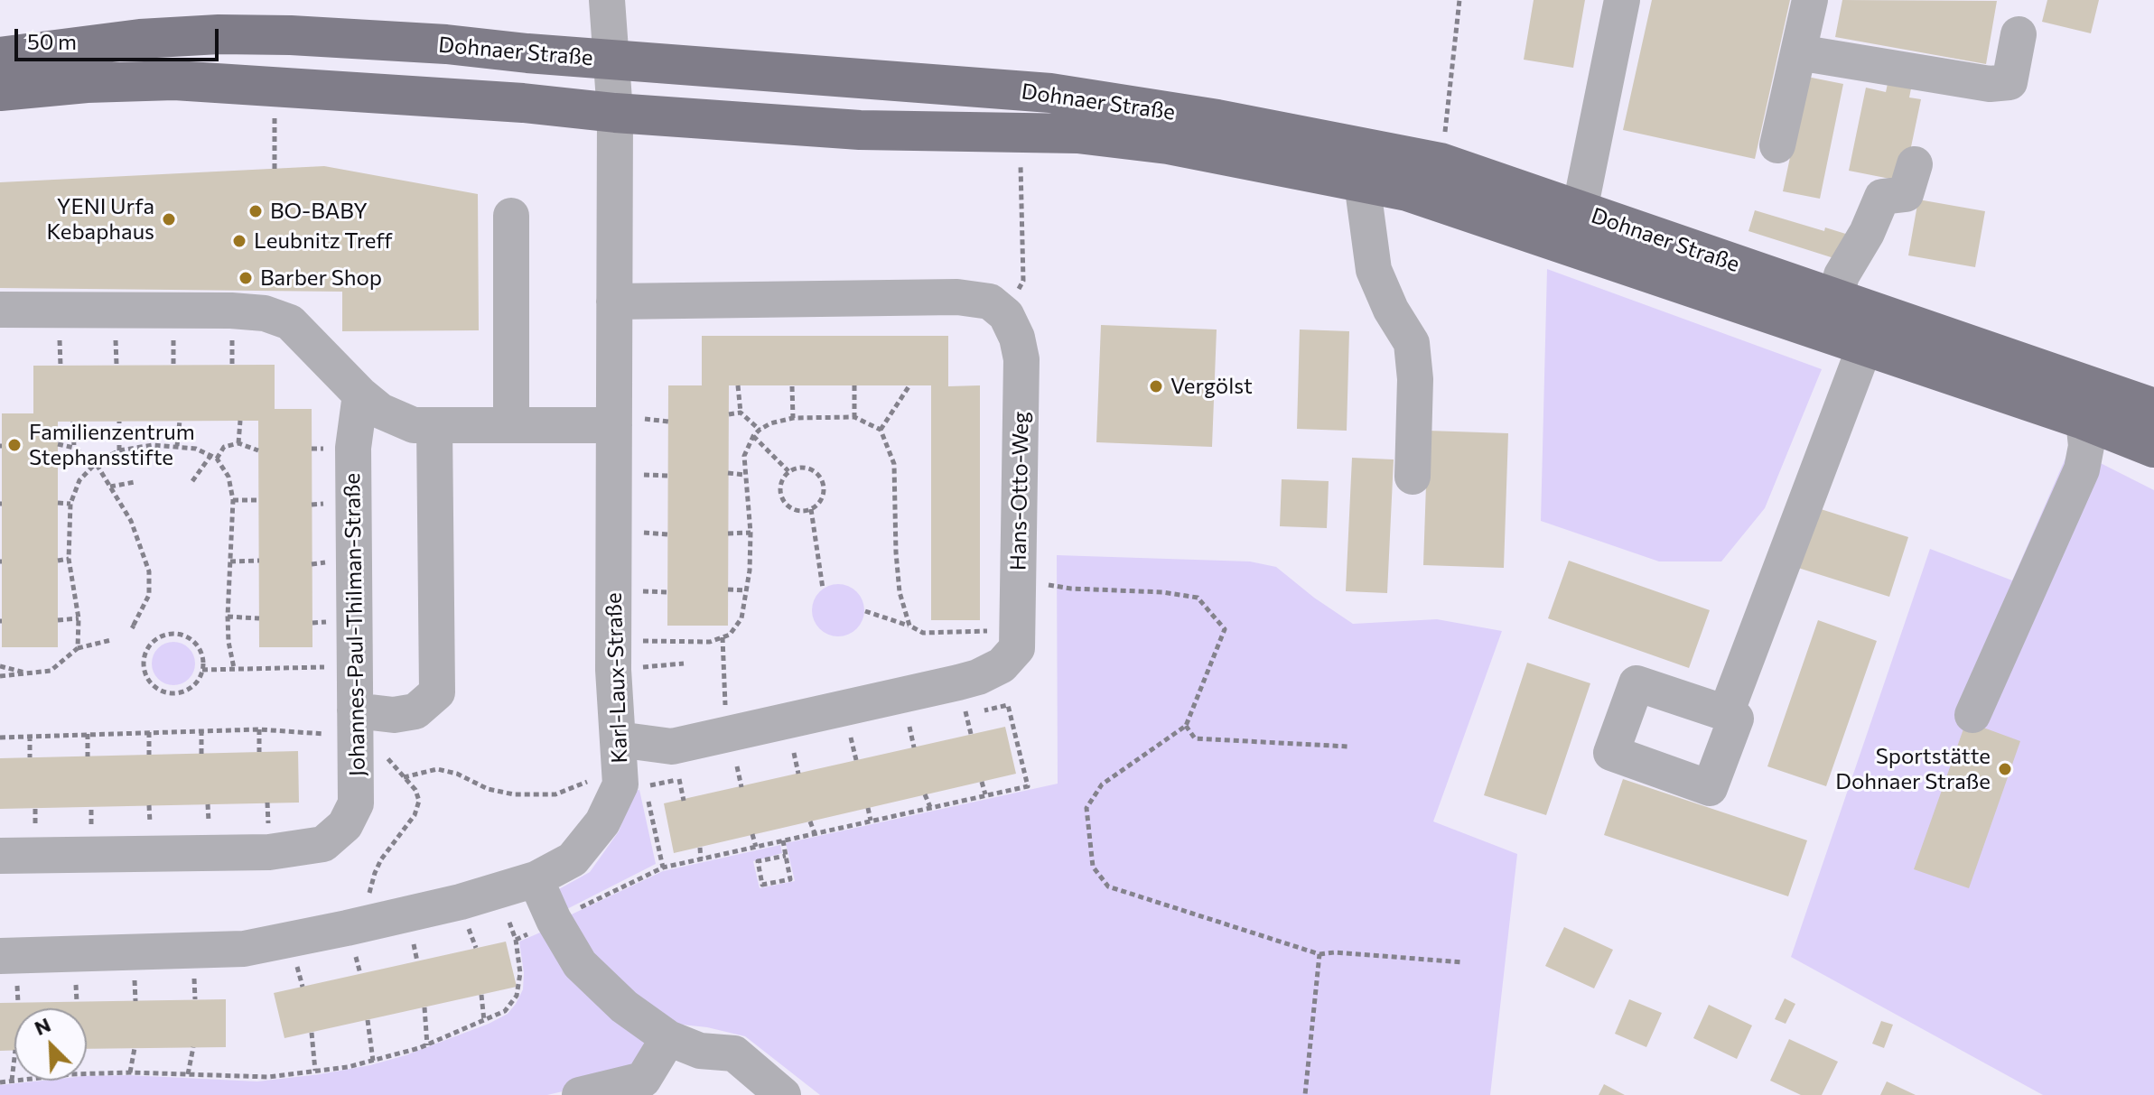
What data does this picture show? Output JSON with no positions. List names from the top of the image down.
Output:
{
  "streets": {
    "main road": ["Dohnaer Straße"],
    "street": ["Hans-Otto-Weg", "Johannes-Paul-Thilman-Straße", "Karl-Laux-Straße"]
  },
  "crossings": [
    ["Dohnaer Straße", "Karl-Laux-Straße"],
    ["Hans-Otto-Weg", "Karl-Laux-Straße"]
  ],
  "places": [
    "BO-BABY",
    "YENI Urfa Kebaphaus",
    "Leubnitz Treff",
    "Barber Shop",
    "Vergölst",
    "Familienzentrum Stephansstifte",
    "Sportstätte Dohnaer Straße"
  ],
  "scale_bar": "50 m",
  "north": "top left"
}
